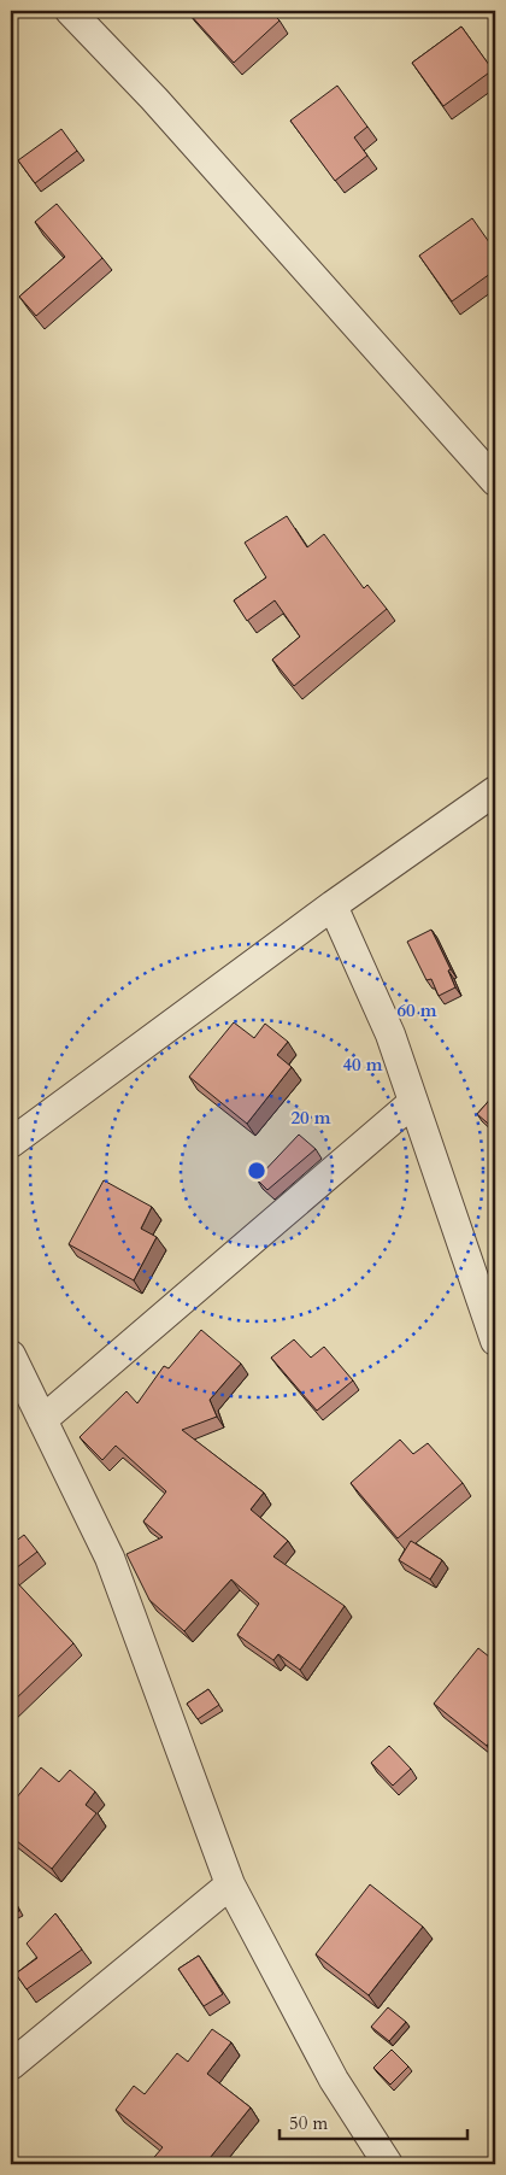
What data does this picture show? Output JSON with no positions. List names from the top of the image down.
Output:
{
  "scale_bar": "50 m",
  "rings": ["60 m", "40 m", "20 m"]
}
